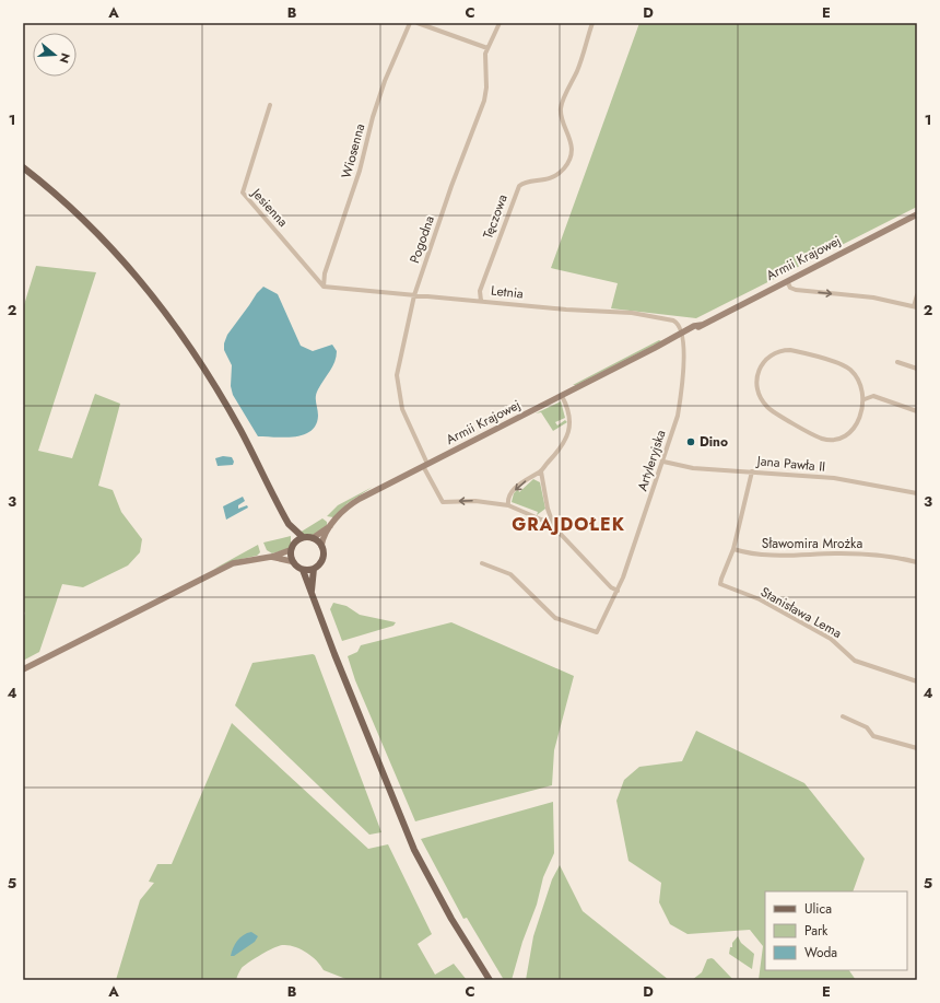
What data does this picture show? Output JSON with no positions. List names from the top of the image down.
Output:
{
  "streets": {
    "street": [
      "Wiosenna",
      "Jesienna",
      "Tęczowa",
      "Pogodna",
      "Armii Krajowej",
      "Letnia",
      "Artyleryjska",
      "Jana Pawła II",
      "Sławomira Mrożka",
      "Stanisława Lema"
    ]
  },
  "crossings": [
    ["Wiosenna", "Jesienna"],
    ["Wiosenna", "Letnia"],
    ["Jesienna", "Letnia"],
    ["Tęczowa", "Letnia"],
    ["Pogodna", "Armii Krajowej"],
    ["Pogodna", "Letnia"],
    ["Armii Krajowej", "Letnia"],
    ["Armii Krajowej", "Artyleryjska"],
    ["Letnia", "Artyleryjska"],
    ["Artyleryjska", "Jana Pawła II"],
    ["Sławomira Mrożka", "Stanisława Lema"]
  ],
  "districts": ["GRAJDOŁEK"],
  "places": ["Dino"],
  "legend": ["Ulica", "Park", "Woda"],
  "north": "right",
  "grid": {
    "columns": [
      "A",
      "B",
      "C",
      "D",
      "E"
    ],
    "rows": [
      "1",
      "2",
      "3",
      "4",
      "5"
    ]
  }
}
